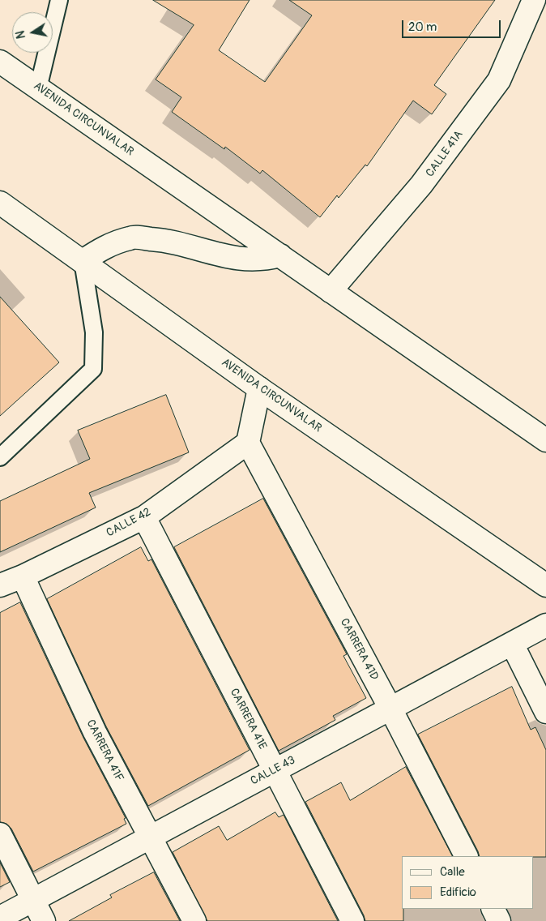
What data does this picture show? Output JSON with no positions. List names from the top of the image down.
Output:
{
  "streets": {
    "main road": [
      "AVENIDA CIRCUNVALAR",
      "CALLE 41A",
      "CALLE 42",
      "CARRERA 41D",
      "CARRERA 41E",
      "CARRERA 41F",
      "CALLE 43"
    ]
  },
  "crossings": [
    ["AVENIDA CIRCUNVALAR", "CALLE 41A"],
    ["CALLE 42", "CARRERA 41D"],
    ["CALLE 42", "CARRERA 41E"],
    ["CALLE 42", "CARRERA 41F"],
    ["CARRERA 41D", "CALLE 43"],
    ["CARRERA 41E", "CALLE 43"],
    ["CARRERA 41F", "CALLE 43"]
  ],
  "legend": ["Calle", "Edificio"],
  "scale_bar": "20 m",
  "north": "left"
}
